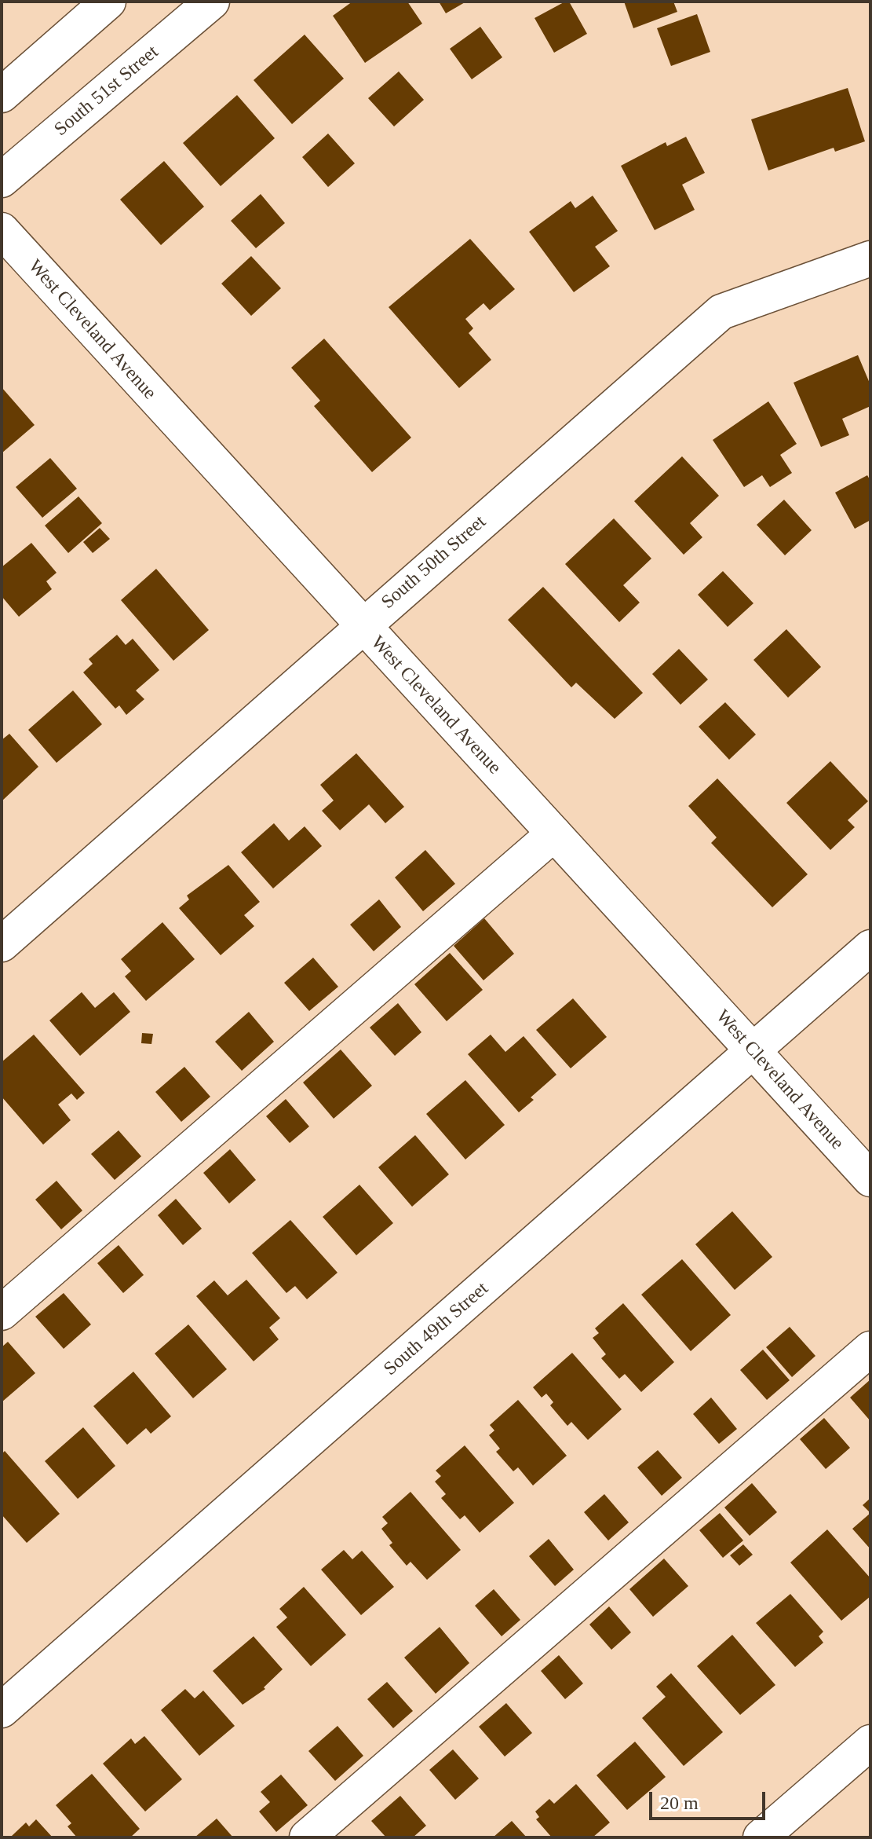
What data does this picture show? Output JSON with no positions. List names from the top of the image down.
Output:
{
  "streets": {
    "street": [
      "South 51st Street",
      "West Cleveland Avenue",
      "South 50th Street",
      "South 49th Street"
    ]
  },
  "crossings": [
    ["West Cleveland Avenue", "South 50th Street"],
    ["West Cleveland Avenue", "South 49th Street"]
  ],
  "scale_bar": "20 m"
}
